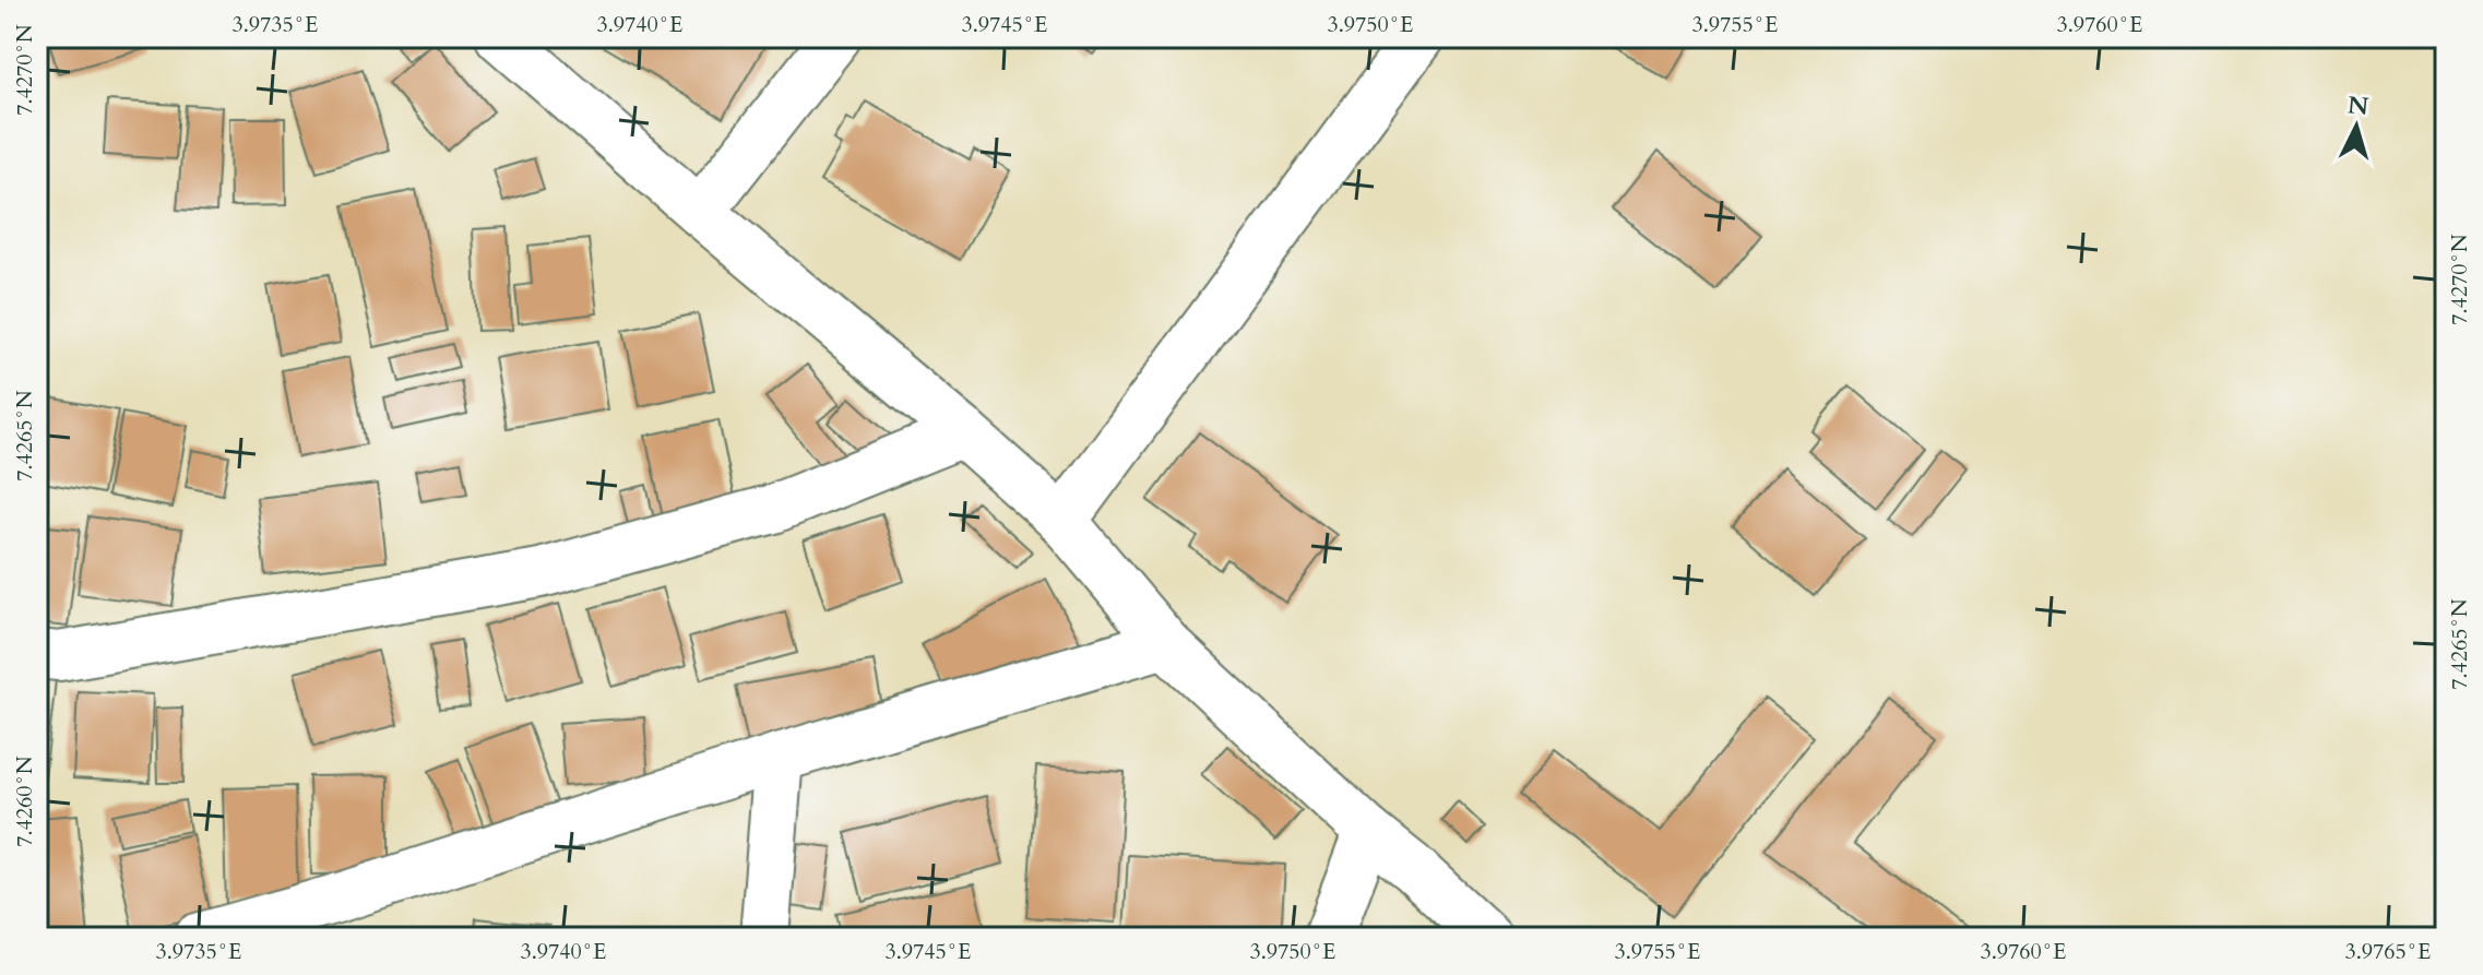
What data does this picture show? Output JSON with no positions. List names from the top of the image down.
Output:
{
  "north": "top",
  "coordinates": [
    "3.9735°E",
    "3.9740°E",
    "3.9745°E",
    "3.9750°E",
    "3.9755°E",
    "3.9760°E",
    "7.4270°N",
    "7.4265°N",
    "7.4260°N",
    "3.9765°E"
  ]
}
